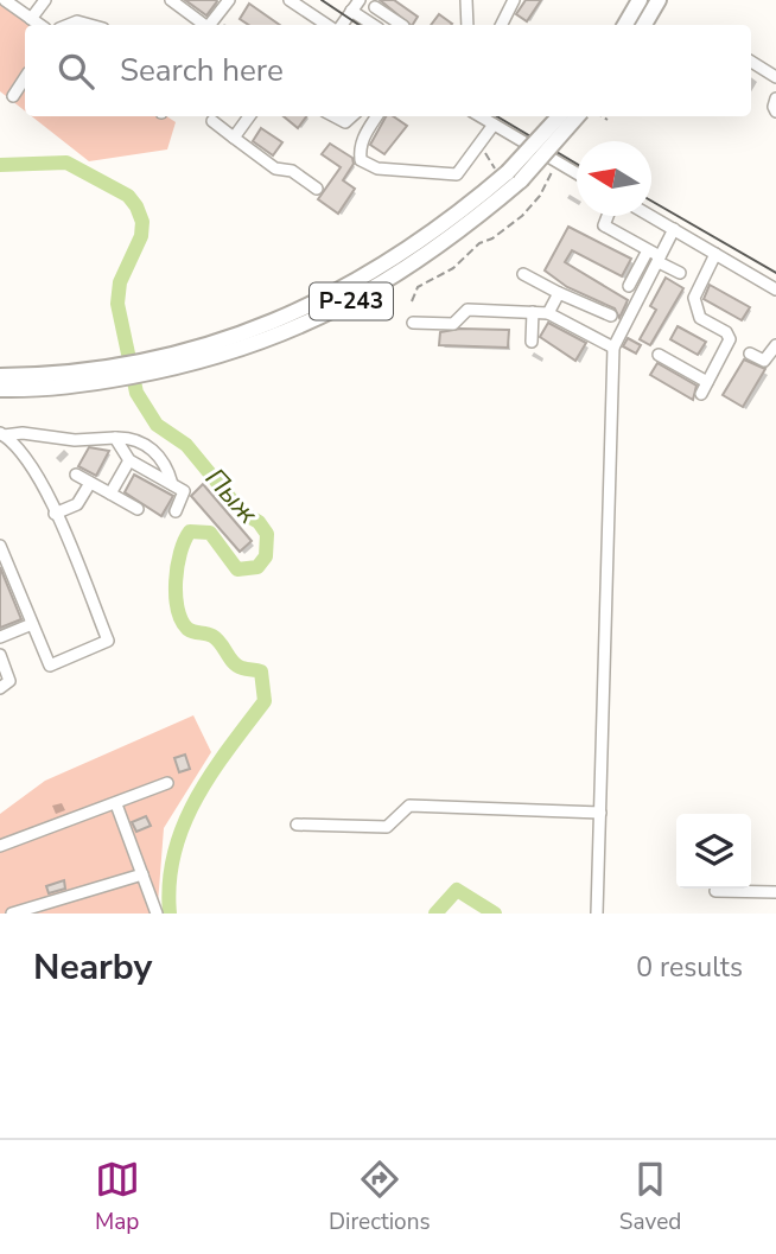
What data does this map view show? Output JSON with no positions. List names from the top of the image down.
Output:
{
  "streets": {
    "highway": ["Р-243"]
  },
  "water": ["Пыж"],
  "north": "left",
  "page": {
    "search": "Search here",
    "heading": ["Nearby", "0 results"],
    "nav": ["Map", "Directions", "Saved"]
  }
}
